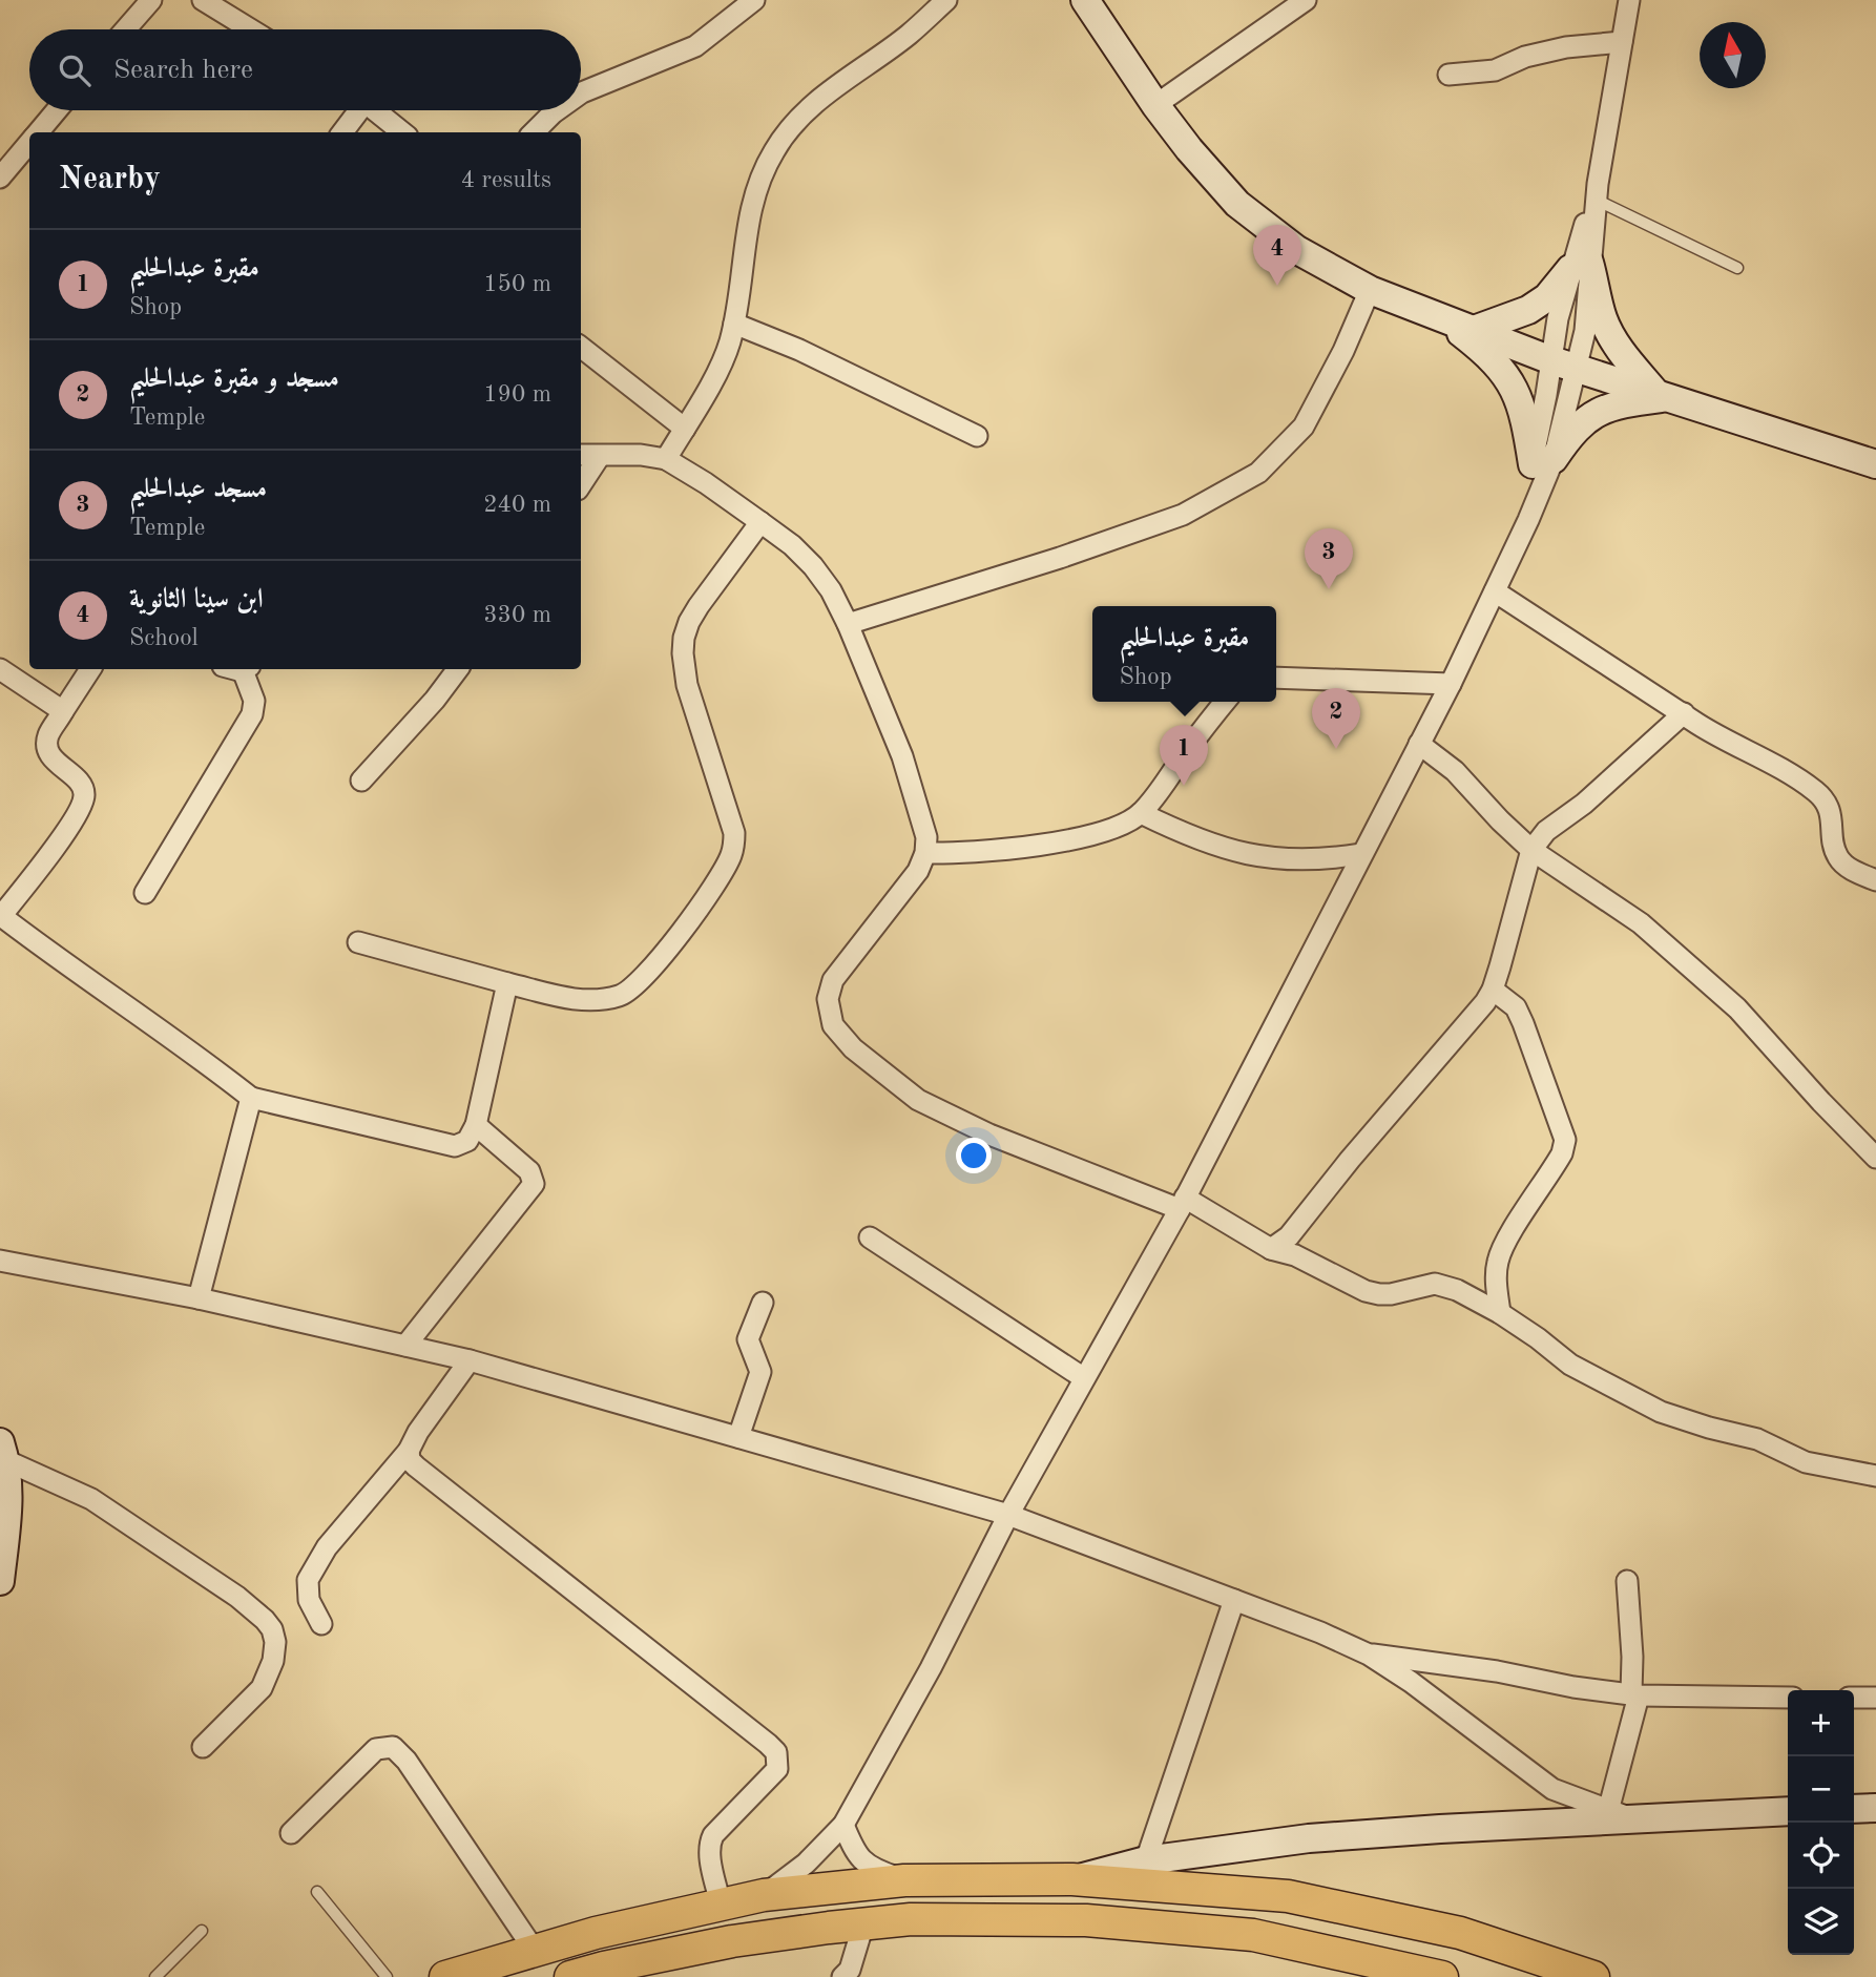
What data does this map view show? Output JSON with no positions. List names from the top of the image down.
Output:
{
  "north": "top",
  "page": {
    "search": "Search here",
    "heading": ["Nearby", "4 results"],
    "pins": [
      "4",
      "3",
      "2",
      "1"
    ],
    "list": [
      {
        "mark": "1",
        "name": "مقبرة عبدالحليم",
        "note": "Shop",
        "value": "150 m"
      },
      {
        "mark": "2",
        "name": "مسجد و مقبرة عبدالحليم",
        "note": "Temple",
        "value": "190 m"
      },
      {
        "mark": "3",
        "name": "مسجد عبدالحليم",
        "note": "Temple",
        "value": "240 m"
      },
      {
        "mark": "4",
        "name": "ابن سينا الثانوية",
        "note": "School",
        "value": "330 m"
      }
    ],
    "popup": ["مقبرة عبدالحليم", "Shop"],
    "map_buttons": ["+", "−"]
  }
}
